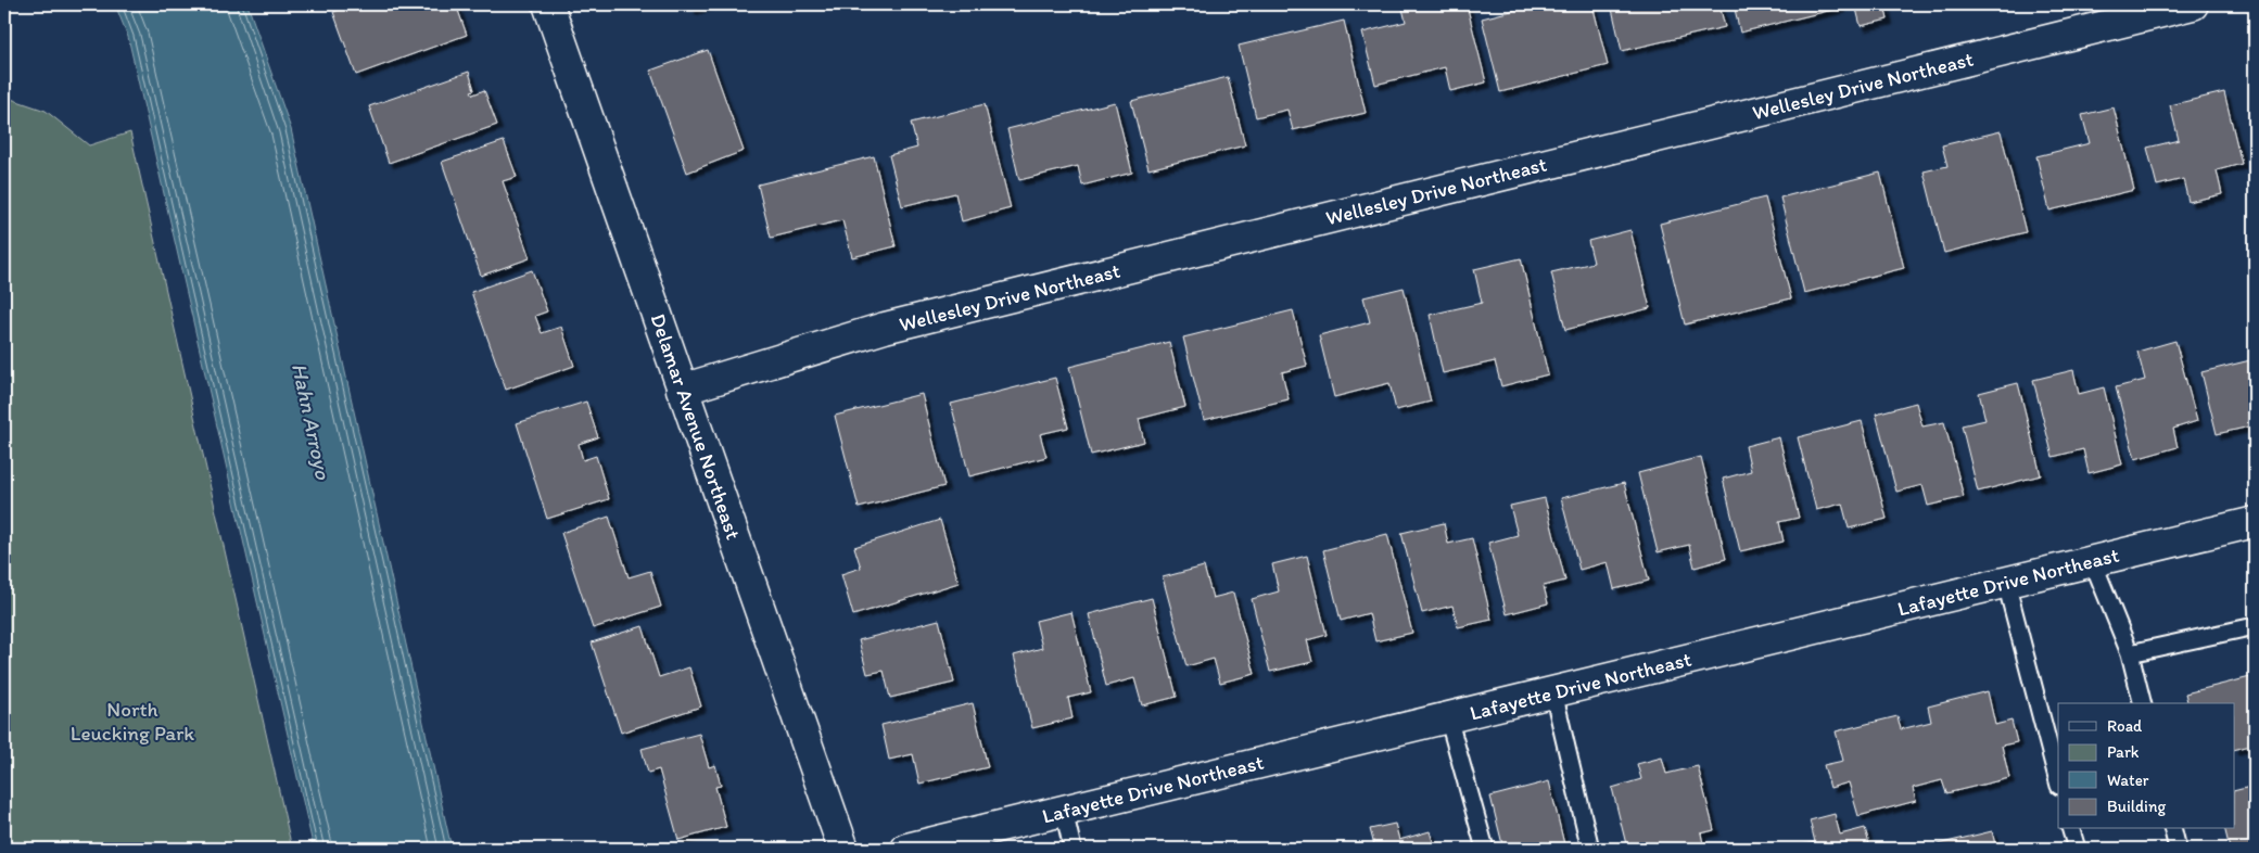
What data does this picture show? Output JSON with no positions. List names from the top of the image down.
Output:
{
  "streets": {
    "street": ["Wellesley Drive Northeast", "Delamar Avenue Northeast", "Lafayette Drive Northeast"]
  },
  "crossings": [
    ["Wellesley Drive Northeast", "Delamar Avenue Northeast"]
  ],
  "water": ["Hahn Arroyo"],
  "parks": ["North Leucking Park"],
  "legend": [
    "Road",
    "Park",
    "Water",
    "Building"
  ]
}
